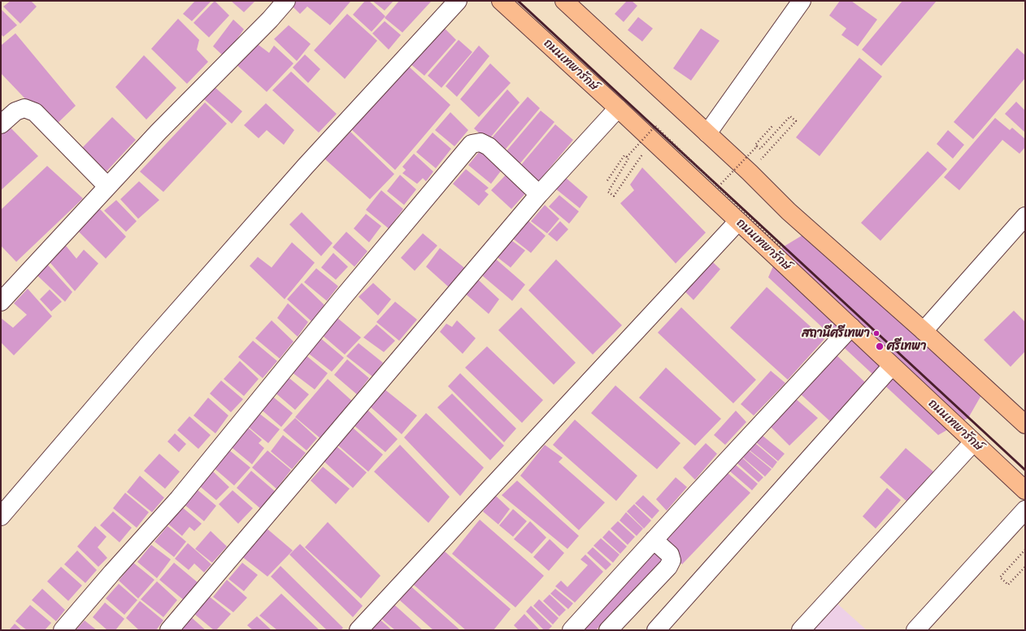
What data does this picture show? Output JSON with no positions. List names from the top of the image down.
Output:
{
  "streets": {
    "main road": ["ถนนเทพารักษ์"]
  },
  "places": ["สถานีศรีเทพา", "ศรีเทพา"]
}
